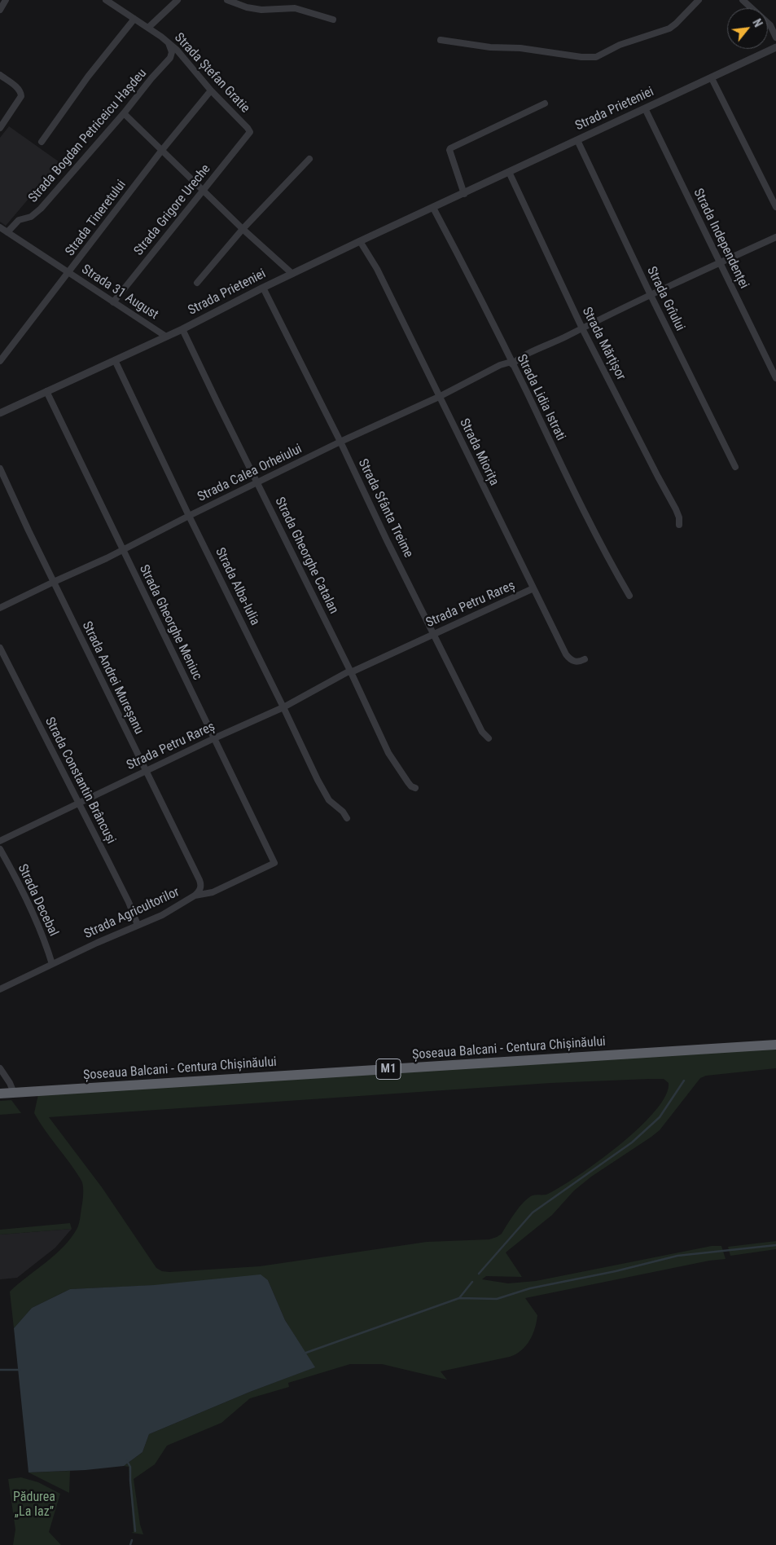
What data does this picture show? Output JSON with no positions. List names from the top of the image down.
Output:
{
  "streets": {
    "highway": ["Șoseaua Balcani - Centura Chișinăului", "M1"],
    "street": [
      "Strada Ștefan Gratie",
      "Strada Prieteniei",
      "Strada Bogdan Petriceicu Hașdeu",
      "Strada Grigore Ureche",
      "Strada Tineretului",
      "Strada Independenței",
      "Strada 31 August",
      "Strada Grîului",
      "Strada Mărțișor",
      "Strada Lidia Istrati",
      "Strada Miorița",
      "Strada Calea Orheiului",
      "Strada Sfânta Treime",
      "Strada Gheorghe Catalan",
      "Strada Alba-Iulia",
      "Strada Petru Rareș",
      "Strada Gheorghe Meniuc",
      "Strada Andrei Mureșanu",
      "Strada Constantin Brâncuși",
      "Strada Decebal",
      "Strada Agricultorilor"
    ]
  },
  "crossings": [
    ["Strada Ștefan Gratie", "Strada Bogdan Petriceicu Hașdeu"],
    ["Strada Ștefan Gratie", "Strada Grigore Ureche"],
    ["Strada Ștefan Gratie", "Strada Tineretului"],
    ["Strada Prieteniei", "Strada Independenței"],
    ["Strada Prieteniei", "Strada 31 August"],
    ["Strada Prieteniei", "Strada Grîului"],
    ["Strada Prieteniei", "Strada Mărțișor"],
    ["Strada Prieteniei", "Strada Lidia Istrati"],
    ["Strada Prieteniei", "Strada Miorița"],
    ["Strada Prieteniei", "Strada Sfânta Treime"],
    ["Strada Prieteniei", "Strada Gheorghe Catalan"],
    ["Strada Prieteniei", "Strada Alba-Iulia"],
    ["Strada Prieteniei", "Strada Gheorghe Meniuc"],
    ["Strada Bogdan Petriceicu Hașdeu", "Strada 31 August"],
    ["Strada Grigore Ureche", "Strada 31 August"],
    ["Strada Tineretului", "Strada 31 August"],
    ["Strada Independenței", "Strada Calea Orheiului"],
    ["Strada Grîului", "Strada Calea Orheiului"],
    ["Strada Mărțișor", "Strada Calea Orheiului"],
    ["Strada Lidia Istrati", "Strada Calea Orheiului"],
    ["Strada Miorița", "Strada Calea Orheiului"],
    ["Strada Miorița", "Strada Petru Rareș"],
    ["Strada Calea Orheiului", "Strada Sfânta Treime"],
    ["Strada Calea Orheiului", "Strada Gheorghe Catalan"],
    ["Strada Calea Orheiului", "Strada Alba-Iulia"],
    ["Strada Calea Orheiului", "Strada Gheorghe Meniuc"],
    ["Strada Calea Orheiului", "Strada Andrei Mureșanu"],
    ["Strada Sfânta Treime", "Strada Petru Rareș"],
    ["Strada Gheorghe Catalan", "Strada Petru Rareș"],
    ["Strada Alba-Iulia", "Strada Petru Rareș"],
    ["Strada Petru Rareș", "Strada Gheorghe Meniuc"],
    ["Strada Petru Rareș", "Strada Andrei Mureșanu"],
    ["Strada Petru Rareș", "Strada Constantin Brâncuși"],
    ["Strada Gheorghe Meniuc", "Strada Agricultorilor"],
    ["Strada Andrei Mureșanu", "Strada Agricultorilor"],
    ["Strada Constantin Brâncuși", "Strada Agricultorilor"],
    ["Strada Decebal", "Strada Agricultorilor"]
  ],
  "parks": ["Pădurea „La Iaz”"],
  "north": "top right"
}
